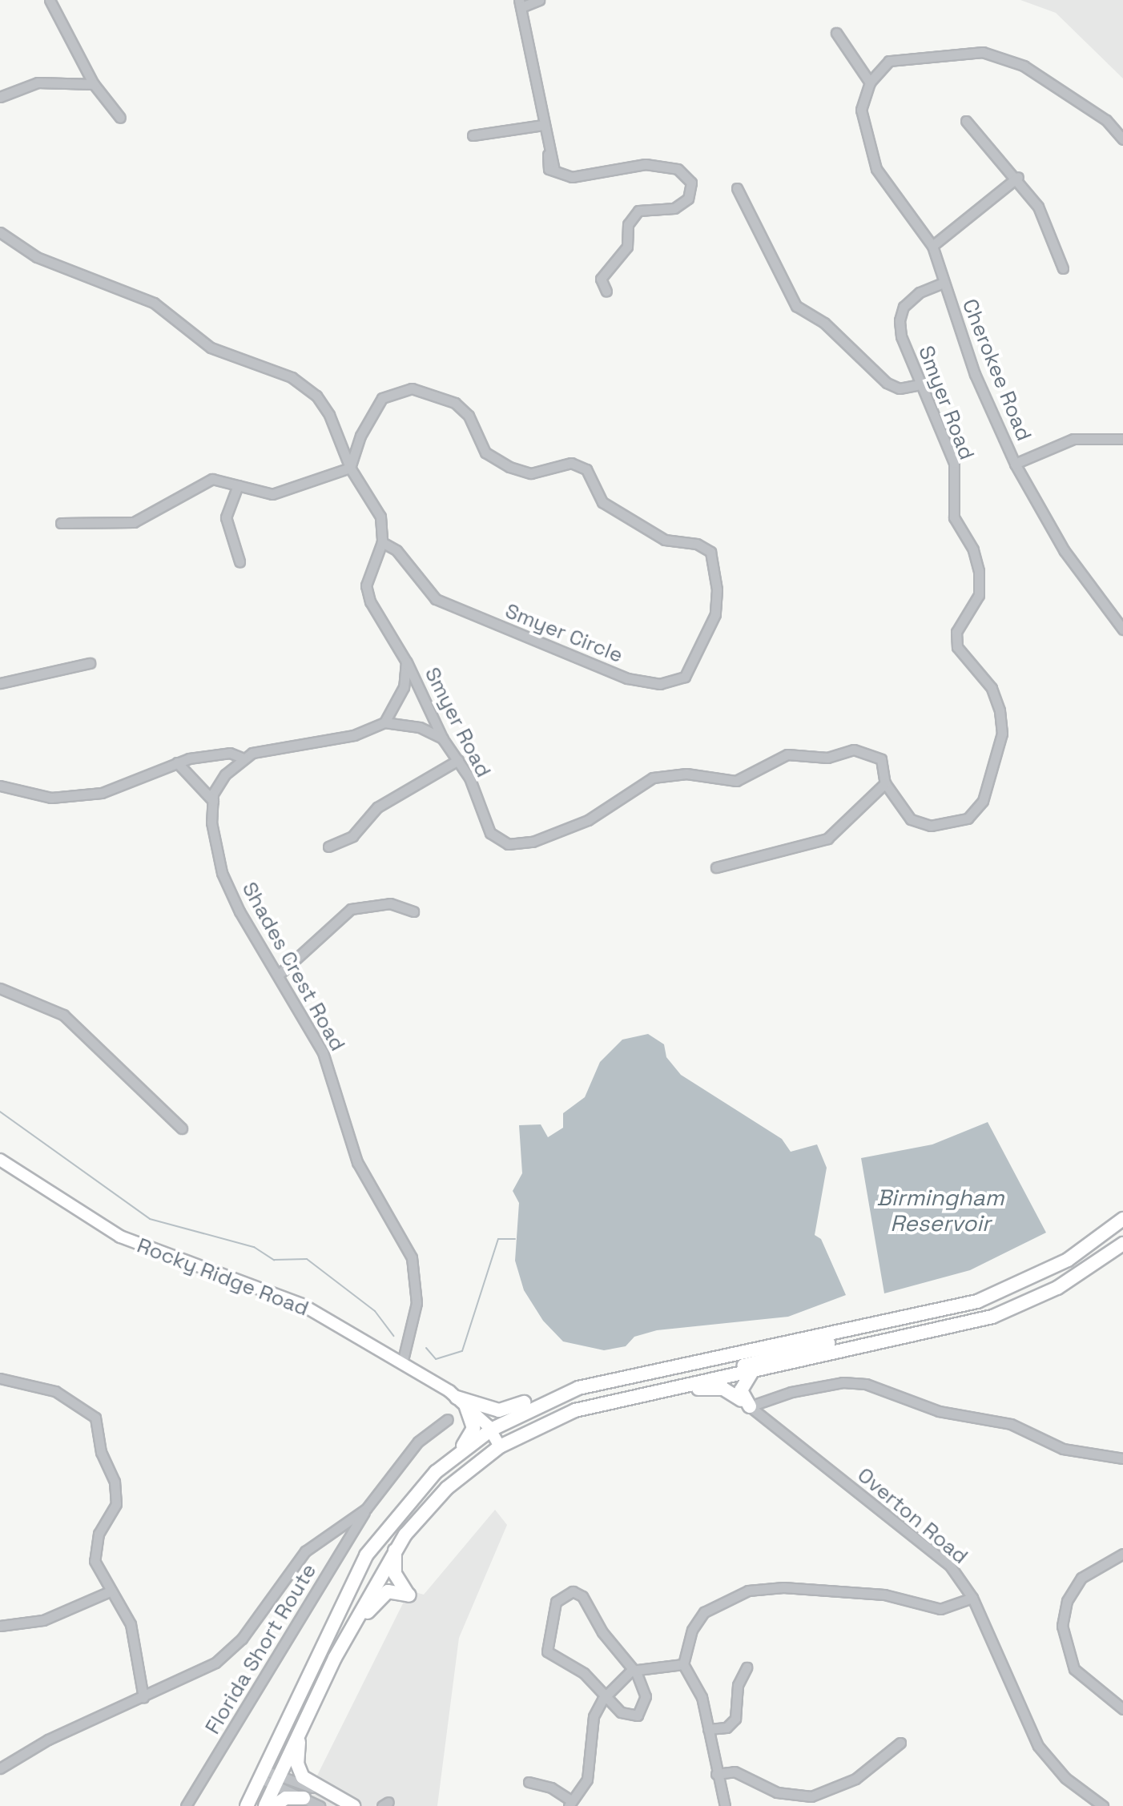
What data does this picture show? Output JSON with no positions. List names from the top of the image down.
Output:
{
  "streets": {
    "main road": ["Rocky Ridge Road"],
    "street": [
      "Cherokee Road",
      "Smyer Road",
      "Smyer Circle",
      "Shades Crest Road",
      "Overton Road",
      "Florida Short Route"
    ]
  },
  "crossings": [
    ["Cherokee Road", "Smyer Road"],
    ["Shades Crest Road", "Rocky Ridge Road"]
  ],
  "water": ["Birmingham Reservoir"]
}
